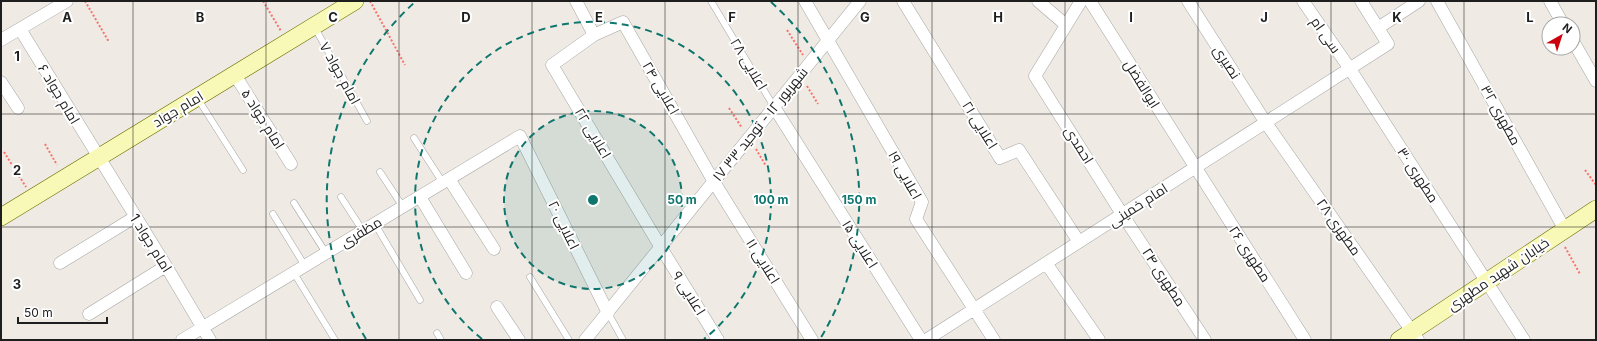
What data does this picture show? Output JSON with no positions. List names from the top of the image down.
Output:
{
  "streets": {
    "street": [
      "سی ام",
      "نصیری",
      "ابوالفضل",
      "اعلایی ۲۴",
      "امام جواد ۶",
      "امام جواد",
      "مطهری ۳۲",
      "امام جواد ۵",
      "۱۷ شهریور ۱۲ - توحید ۳۳",
      "اعلایی ۲۱",
      "اعلایی ۲۲",
      "احمدی",
      "اعلایی ۱۹",
      "مطهری ۳۰",
      "امام خمینی",
      "اعلایی ۲۰",
      "مطهری ۲۸",
      "مظفری",
      "امام جواد 1",
      "اعلایی ۱۵",
      "مطهری ۲۶",
      "اعلایی ۱۱",
      "خیابان شهید مطهری",
      "مطهری ۲۴",
      "اعلایی ۹"
    ],
    "lane": ["اعلایی ۲۸", "امام جواد ۷"]
  },
  "crossings": [
    ["سی ام", "مطهری ۳۰"],
    ["سی ام", "امام خمینی"],
    ["نصیری", "امام خمینی"],
    ["نصیری", "مطهری ۲۸"],
    ["اعلایی ۲۸", "۱۷ شهریور ۱۲ - توحید ۳۳"],
    ["اعلایی ۲۸", "اعلایی ۱۵"],
    ["امام جواد ۷", "امام جواد"],
    ["ابوالفضل", "امام خمینی"],
    ["ابوالفضل", "مطهری ۲۶"],
    ["اعلایی ۲۴", "۱۷ شهریور ۱۲ - توحید ۳۳"],
    ["اعلایی ۲۴", "اعلایی ۲۲"],
    ["اعلایی ۲۴", "اعلایی ۱۱"],
    ["امام جواد ۶", "امام جواد"],
    ["امام جواد ۶", "امام جواد 1"],
    ["امام جواد", "امام جواد ۵"],
    ["امام جواد", "امام جواد 1"],
    ["مطهری ۳۲", "خیابان شهید مطهری"],
    ["۱۷ شهریور ۱۲ - توحید ۳۳", "اعلایی ۲۲"],
    ["۱۷ شهریور ۱۲ - توحید ۳۳", "اعلایی ۱۹"],
    ["۱۷ شهریور ۱۲ - توحید ۳۳", "اعلایی ۲۰"],
    ["۱۷ شهریور ۱۲ - توحید ۳۳", "اعلایی ۱۵"],
    ["۱۷ شهریور ۱۲ - توحید ۳۳", "اعلایی ۱۱"],
    ["۱۷ شهریور ۱۲ - توحید ۳۳", "اعلایی ۹"],
    ["اعلایی ۲۱", "امام خمینی"],
    ["اعلایی ۲۲", "اعلایی ۹"],
    ["احمدی", "امام خمینی"],
    ["احمدی", "مطهری ۲۴"],
    ["اعلایی ۱۹", "امام خمینی"],
    ["مطهری ۳۰", "امام خمینی"],
    ["مطهری ۳۰", "خیابان شهید مطهری"],
    ["امام خمینی", "مطهری ۲۸"],
    ["امام خمینی", "مطهری ۲۶"],
    ["امام خمینی", "مطهری ۲۴"],
    ["اعلایی ۲۰", "مظفری"],
    ["مطهری ۲۸", "خیابان شهید مطهری"],
    ["مظفری", "امام جواد 1"]
  ],
  "scale_bar": "50 m",
  "north": "top right",
  "grid": {
    "columns": [
      "A",
      "B",
      "C",
      "D",
      "E",
      "F",
      "G",
      "H",
      "I",
      "J",
      "K",
      "L"
    ],
    "rows": ["1", "2", "3"]
  },
  "rings": ["50 m", "100 m", "150 m"]
}
